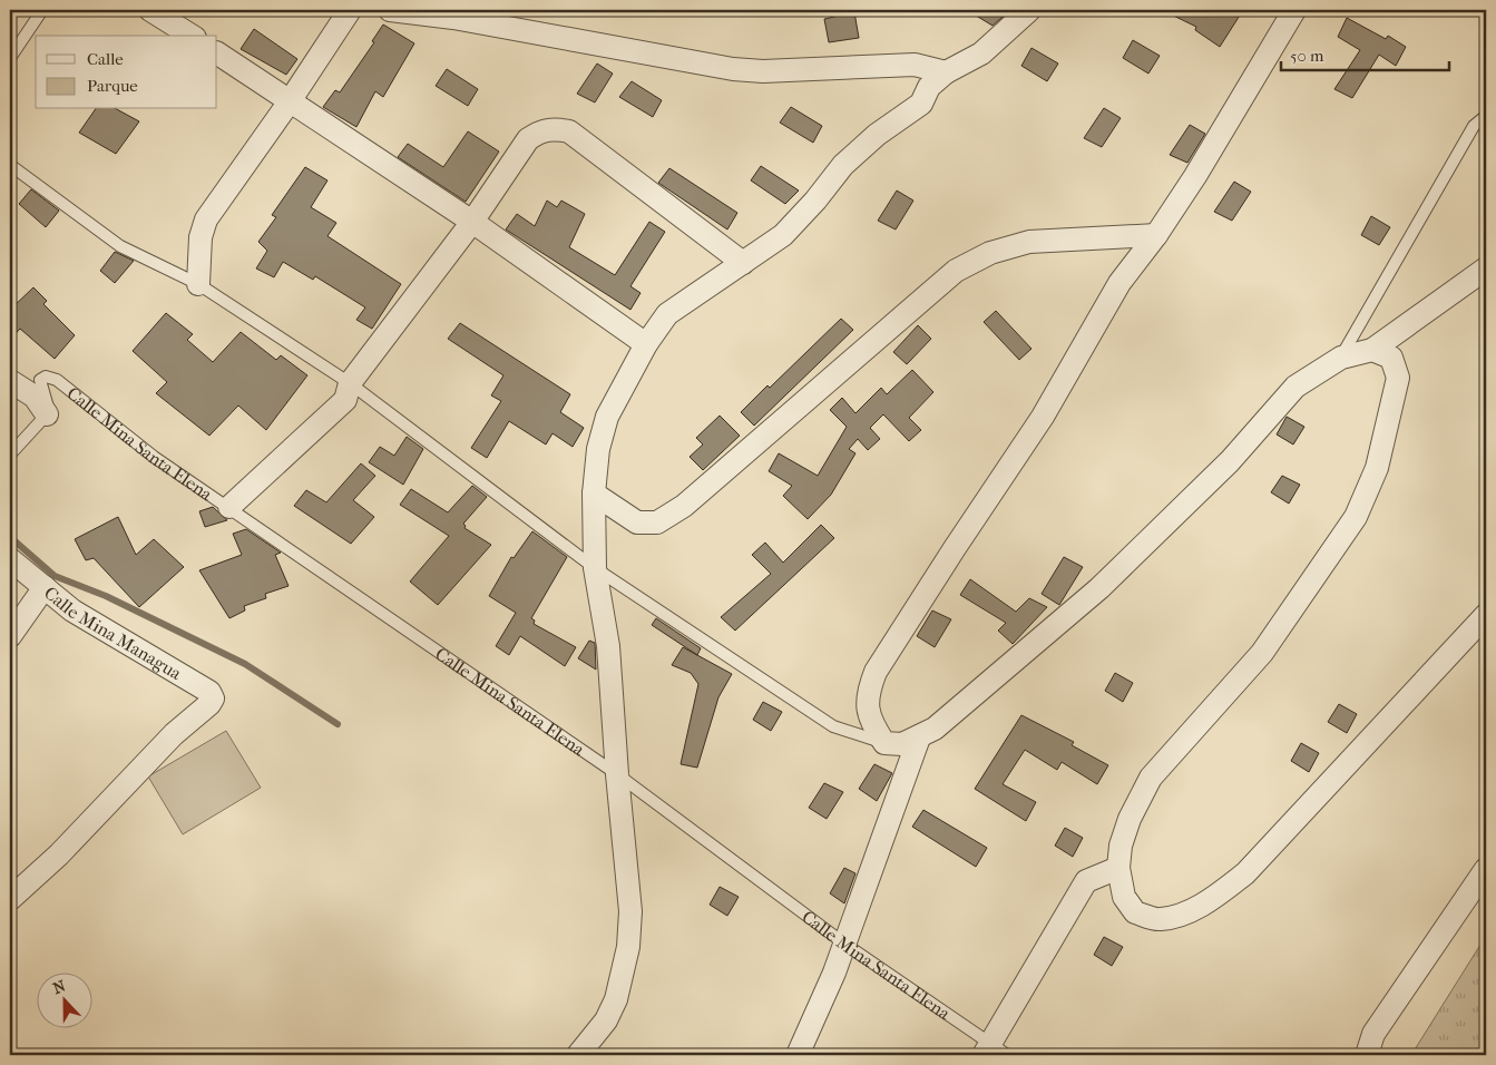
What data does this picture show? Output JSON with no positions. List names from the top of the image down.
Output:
{
  "streets": {
    "street": ["Calle Mina Santa Elena", "Calle Mina Managua"]
  },
  "legend": ["Calle", "Parque"],
  "scale_bar": "50 m",
  "north": "top"
}
